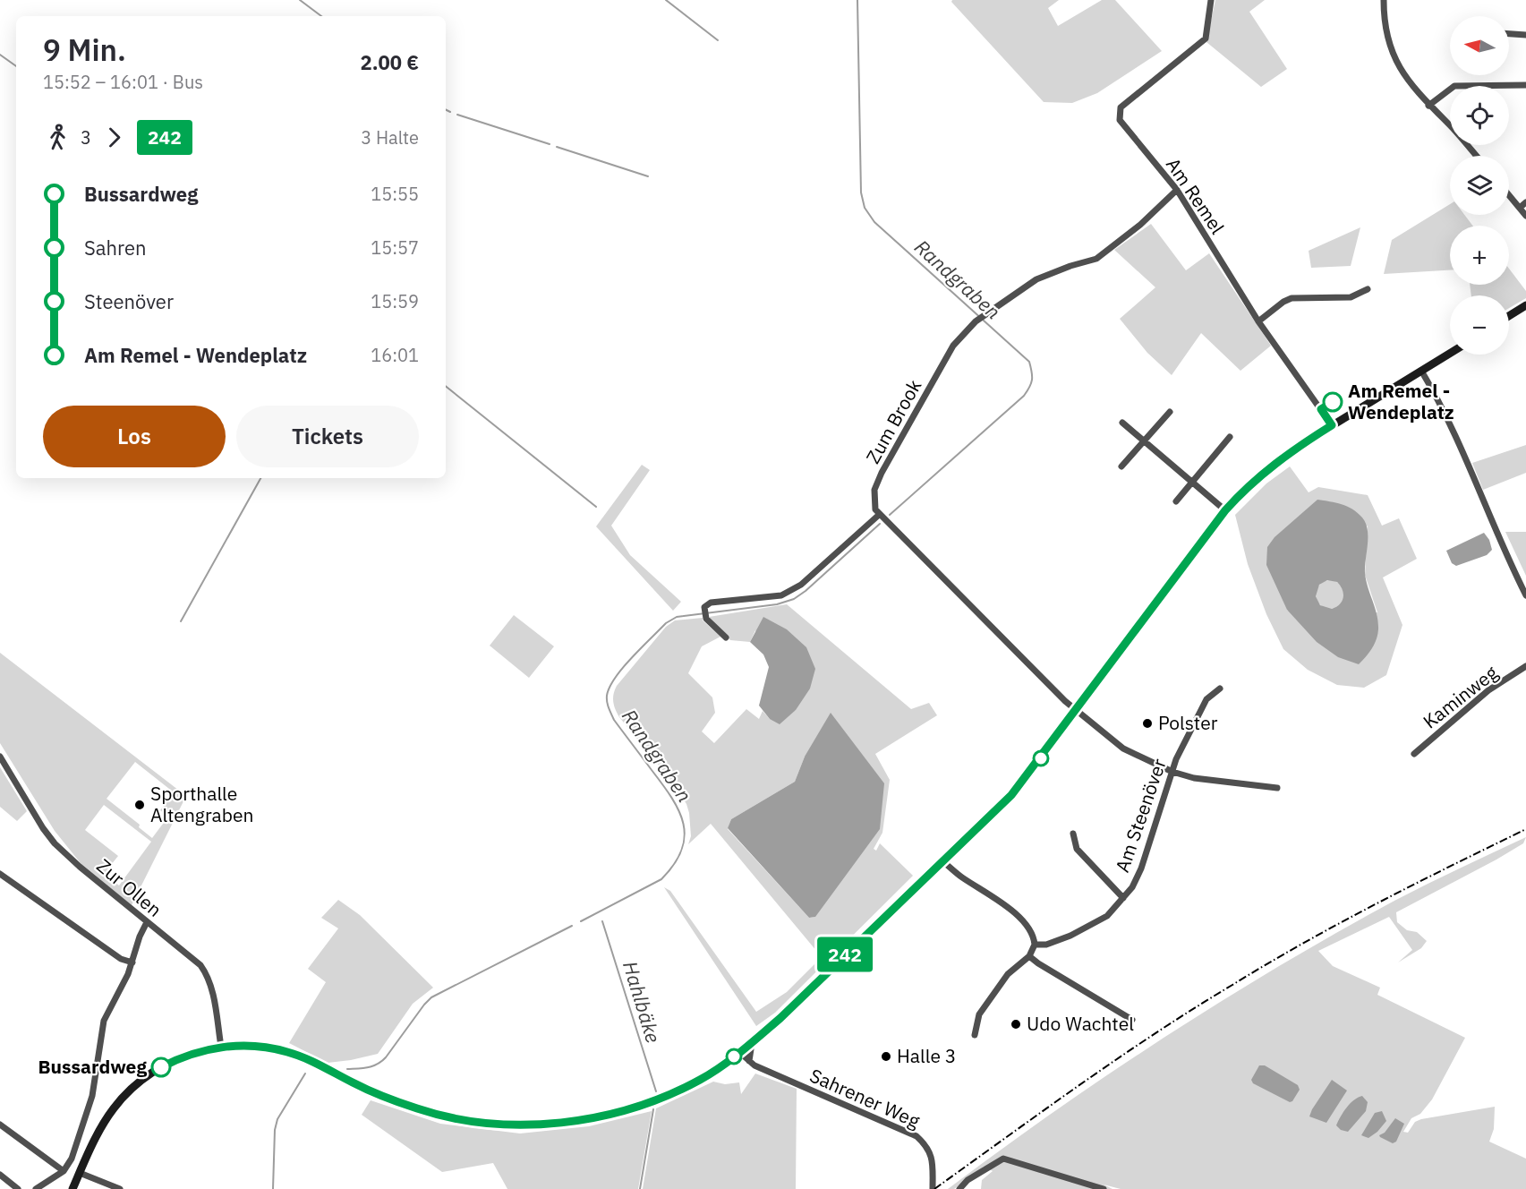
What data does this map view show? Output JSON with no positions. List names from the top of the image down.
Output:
{
  "streets": {
    "street": [
      "Am Remel",
      "Zum Brook",
      "Kaminweg",
      "Am Steenöver",
      "Zur Ollen",
      "Sahrener Weg"
    ]
  },
  "crossings": [
    ["Am Remel", "Zum Brook"]
  ],
  "water": ["Randgraben", "Hahlbäke"],
  "places": [
    "Am Remel - Wendeplatz",
    "Polster",
    "Sporthalle Altengraben",
    "Udo Wachtel",
    "Halle 3",
    "Bussardweg"
  ],
  "lines": ["bus line 242"],
  "north": "left",
  "page": {
    "on_map": "242",
    "map_buttons": ["+", "−"],
    "heading": ["9 Min.", "15:52 – 16:01 · Bus", "2.00 €"],
    "legs": ["3", "242", "3 Halte"],
    "list": [
      {
        "name": "Bussardweg",
        "value": "15:55"
      },
      {
        "name": "Sahren",
        "value": "15:57"
      },
      {
        "name": "Steenöver",
        "value": "15:59"
      },
      {
        "name": "Am Remel - Wendeplatz",
        "value": "16:01"
      }
    ],
    "buttons": ["Los", "Tickets"]
  }
}
